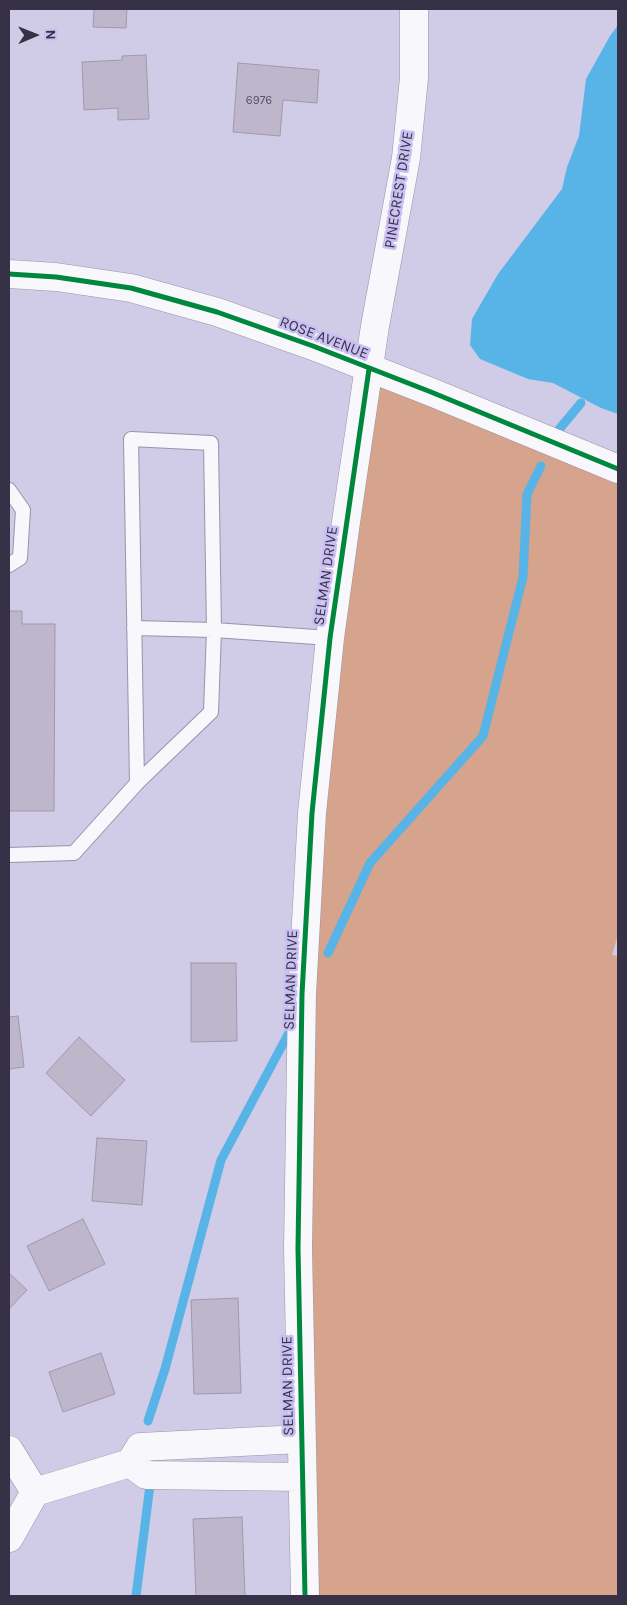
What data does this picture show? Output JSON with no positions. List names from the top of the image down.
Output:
{
  "streets": {
    "street": ["PINECREST DRIVE", "ROSE AVENUE", "SELMAN DRIVE"]
  },
  "crossings": [
    ["PINECREST DRIVE", "ROSE AVENUE"],
    ["PINECREST DRIVE", "SELMAN DRIVE"],
    ["ROSE AVENUE", "SELMAN DRIVE"]
  ],
  "house_numbers": ["6976"],
  "north": "right"
}
